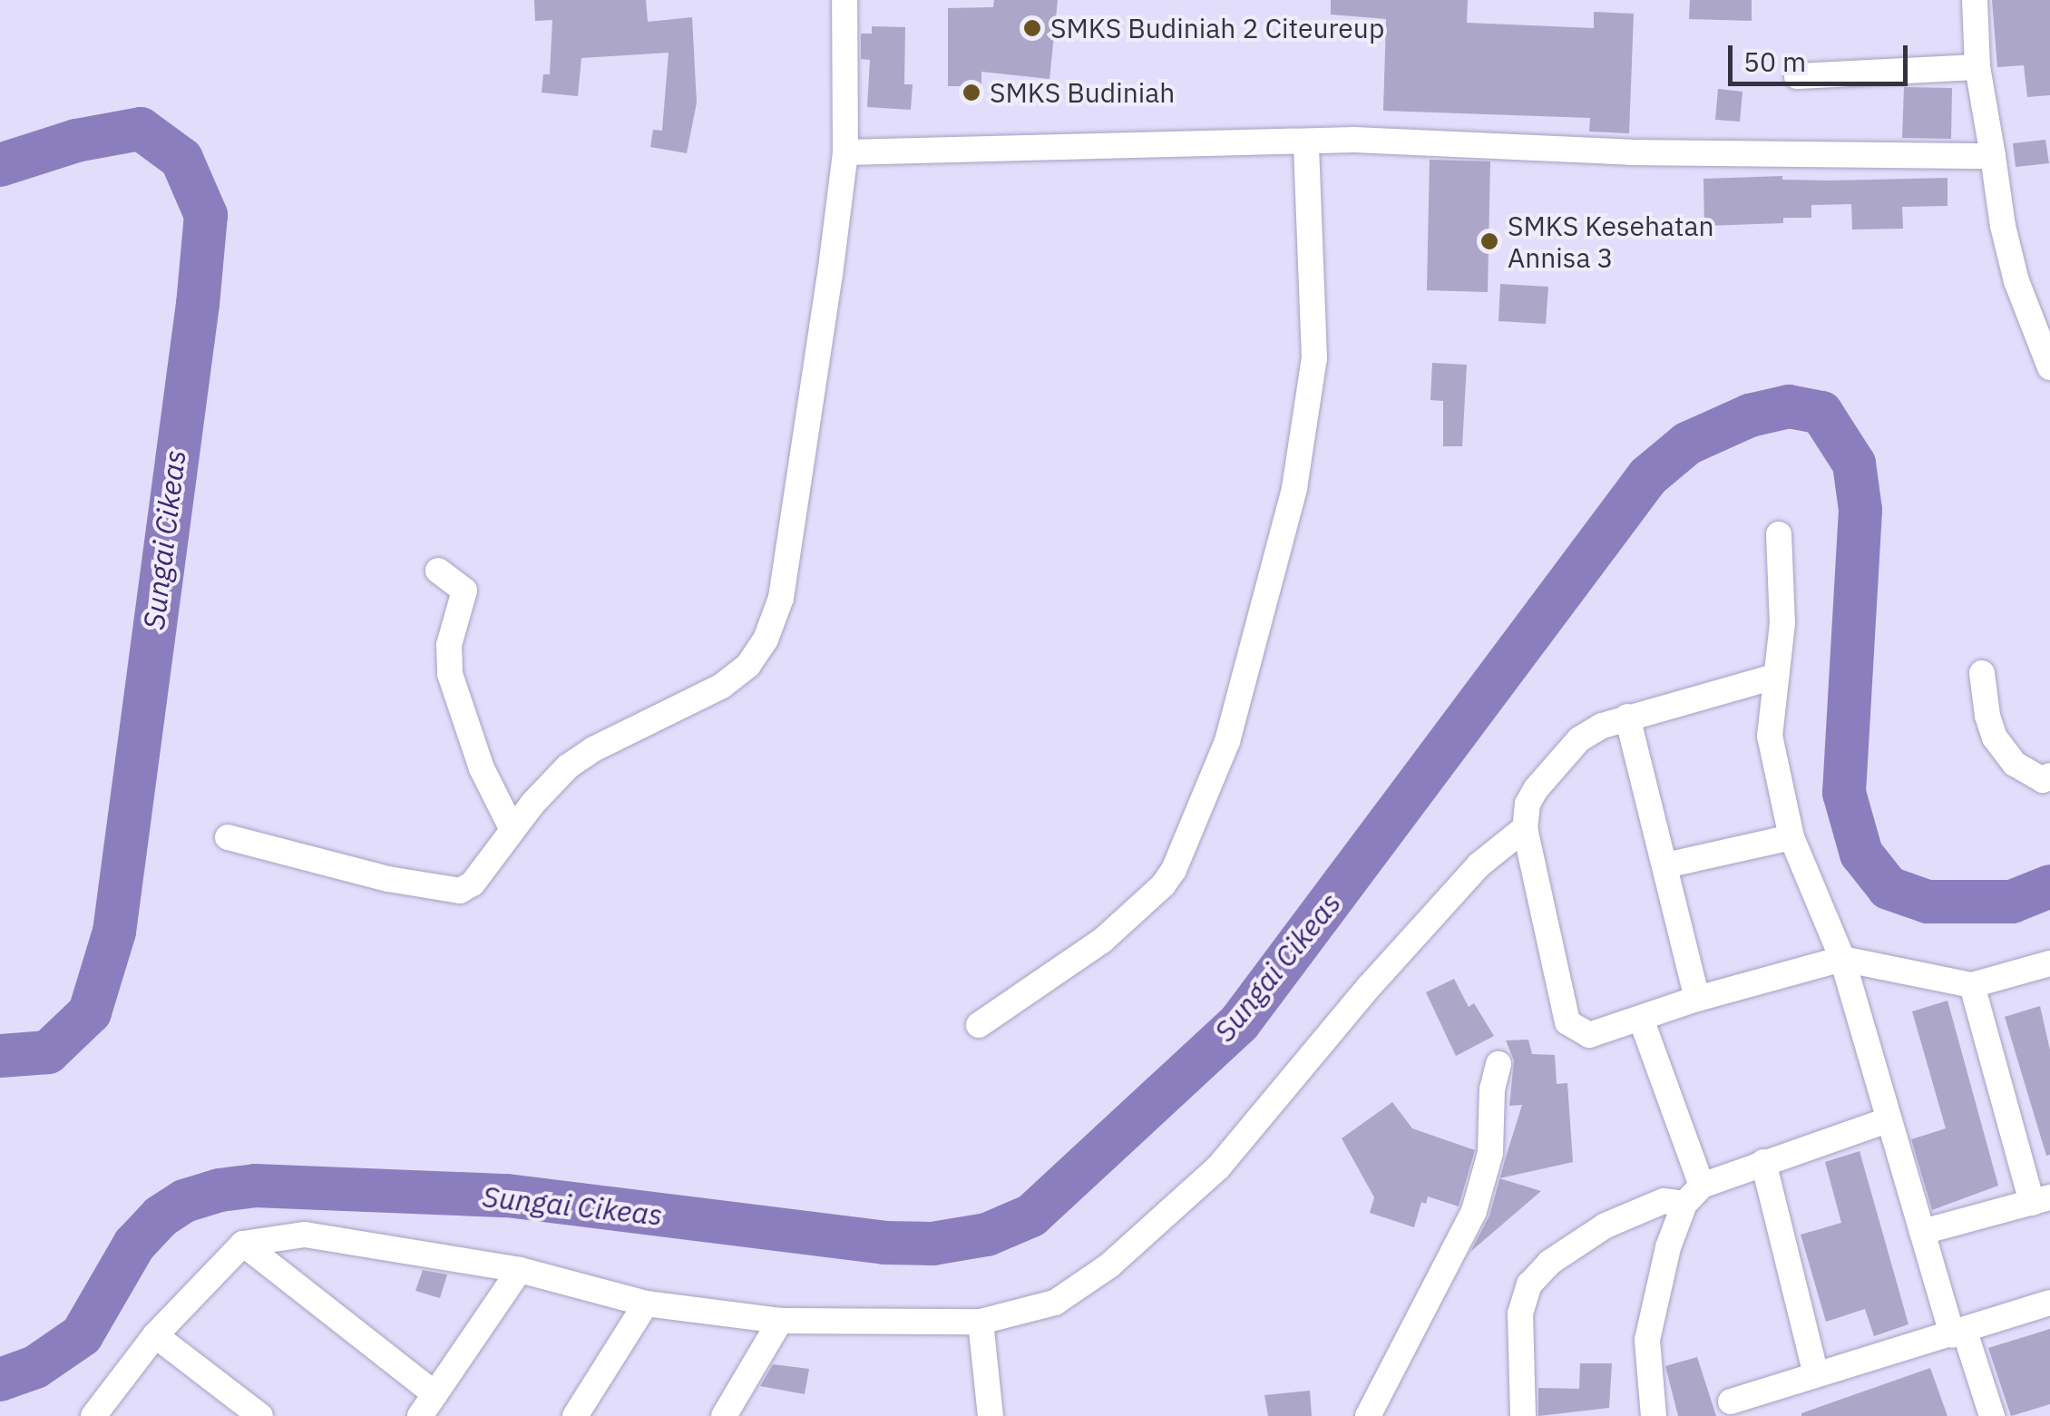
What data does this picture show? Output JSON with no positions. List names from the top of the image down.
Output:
{
  "water": ["Sungai Cikeas"],
  "places": ["SMKS Budiniah 2 Citeureup", "SMKS Budiniah", "SMKS Kesehatan Annisa 3"],
  "scale_bar": "50 m"
}
